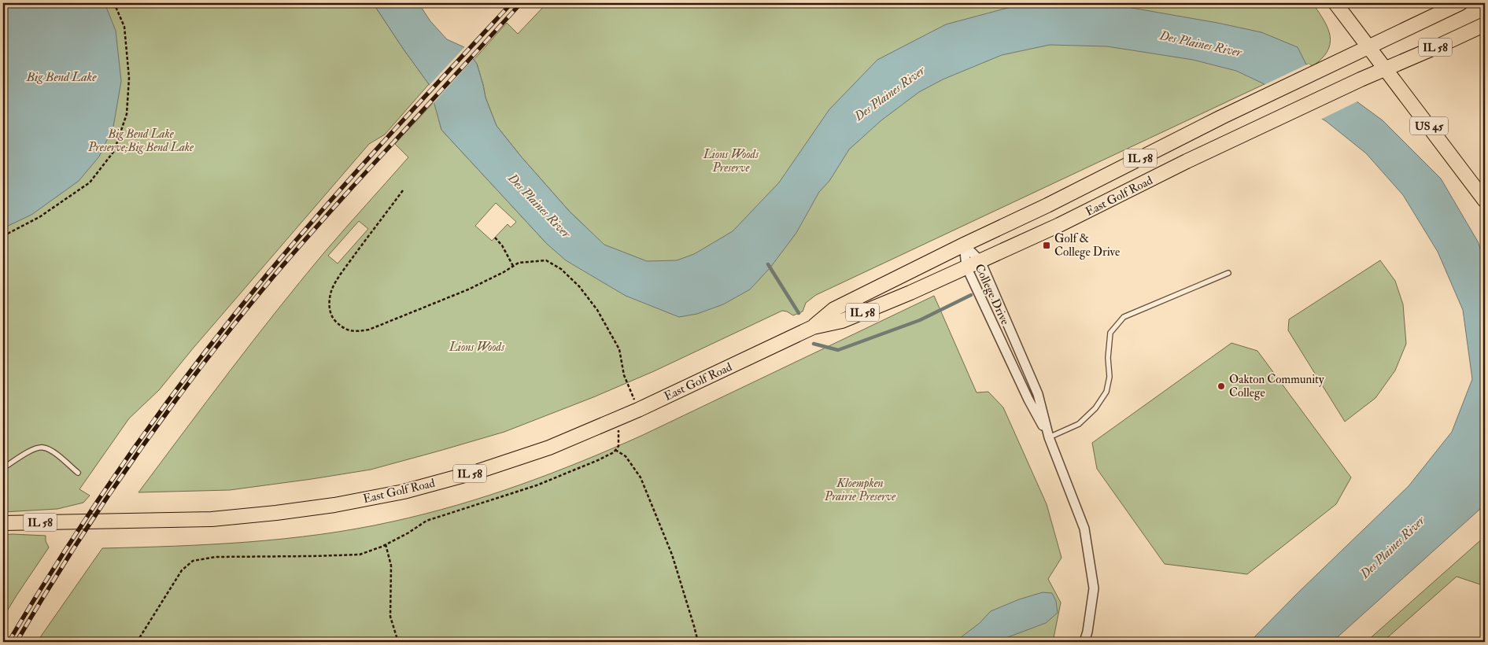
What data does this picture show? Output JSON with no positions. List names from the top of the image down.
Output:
{
  "streets": {
    "main road": ["IL 58", "US 45", "East Golf Road"],
    "street": ["College Drive"]
  },
  "crossings": [
    ["US 45", "East Golf Road"],
    ["East Golf Road", "College Drive"]
  ],
  "water": ["Des Plaines River", "Big Bend Lake"],
  "parks": [
    "Big Bend Lake Preserve;Big Bend Lake",
    "Lions Woods Preserve",
    "Lions Woods",
    "Kloempken Prairie Preserve"
  ],
  "places": {
    "transit": ["Golf & College Drive"],
    "other": ["Oakton Community College"]
  }
}
